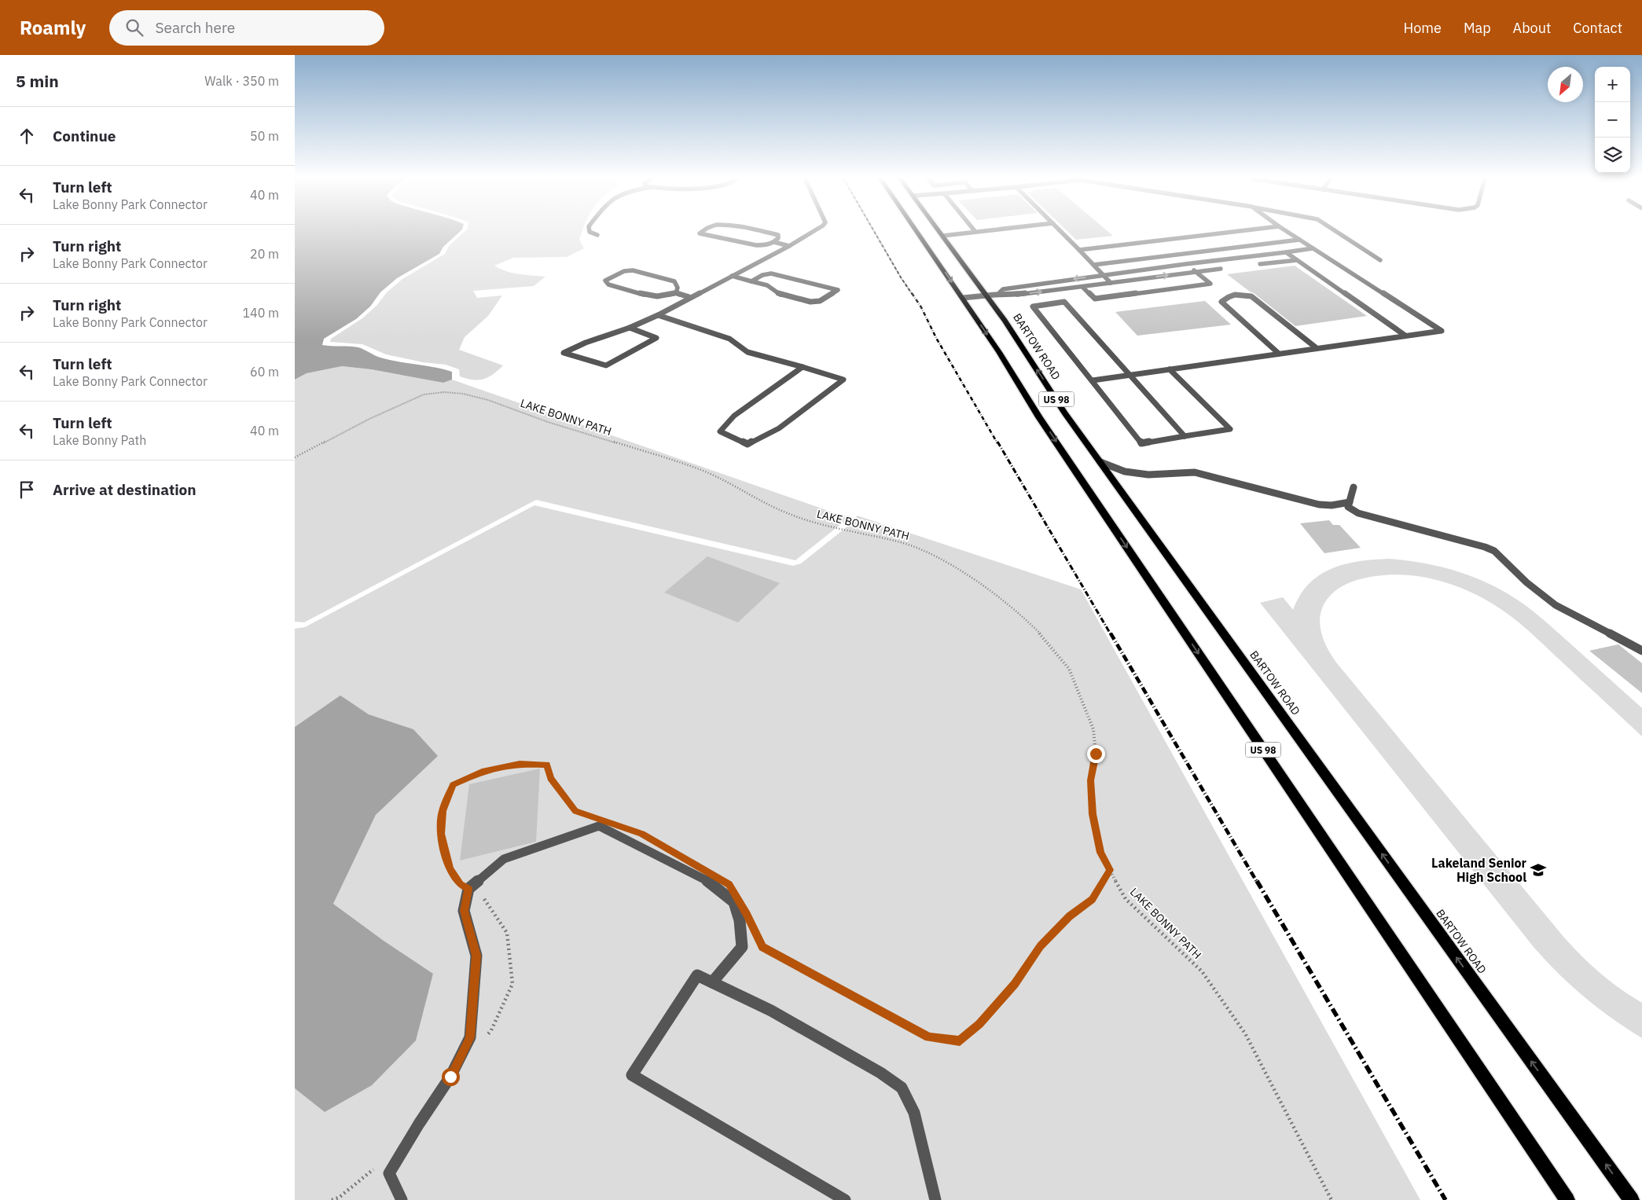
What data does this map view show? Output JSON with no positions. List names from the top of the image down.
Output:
{
  "streets": {
    "main road": ["BARTOW ROAD", "US 98"],
    "path": ["LAKE BONNY PATH"]
  },
  "places": {
    "school or university": ["Lakeland Senior High School"]
  },
  "north": "bottom left",
  "page": {
    "header": "Roamly",
    "search": "Search here",
    "nav": [
      "Home",
      "Map",
      "About",
      "Contact"
    ],
    "heading": ["5 min", "Walk · 350 m"],
    "map_buttons": ["+", "−"],
    "list": [
      ["Continue", "50 m"],
      ["Turn left", "Lake Bonny Park Connector", "40 m"],
      ["Turn right", "Lake Bonny Park Connector", "20 m"],
      ["Turn right", "Lake Bonny Park Connector", "140 m"],
      ["Turn left", "Lake Bonny Park Connector", "60 m"],
      ["Turn left", "Lake Bonny Path", "40 m"],
      "Arrive at destination"
    ]
  }
}
